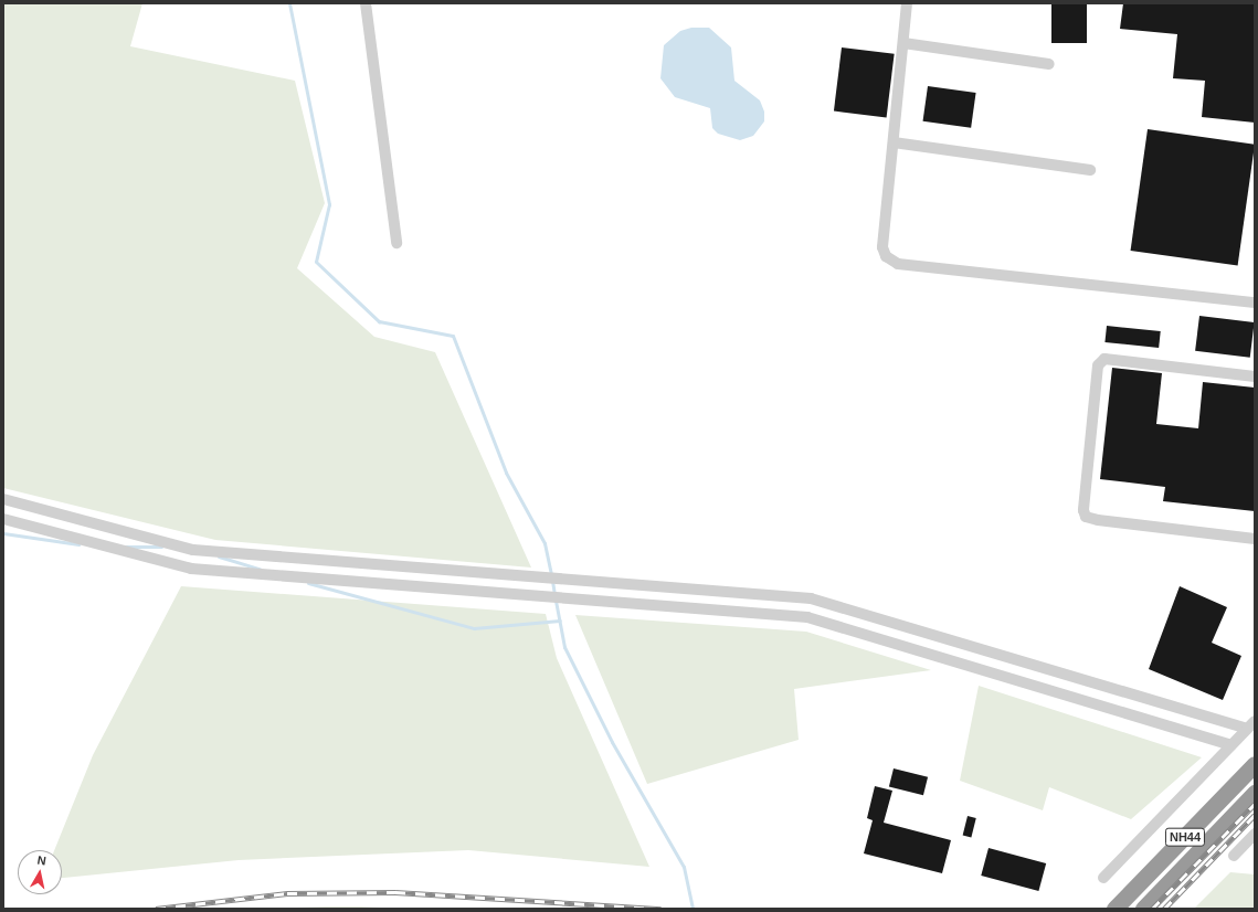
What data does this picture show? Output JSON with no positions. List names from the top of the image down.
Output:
{
  "streets": {
    "highway": ["NH44"]
  },
  "north": "top"
}
